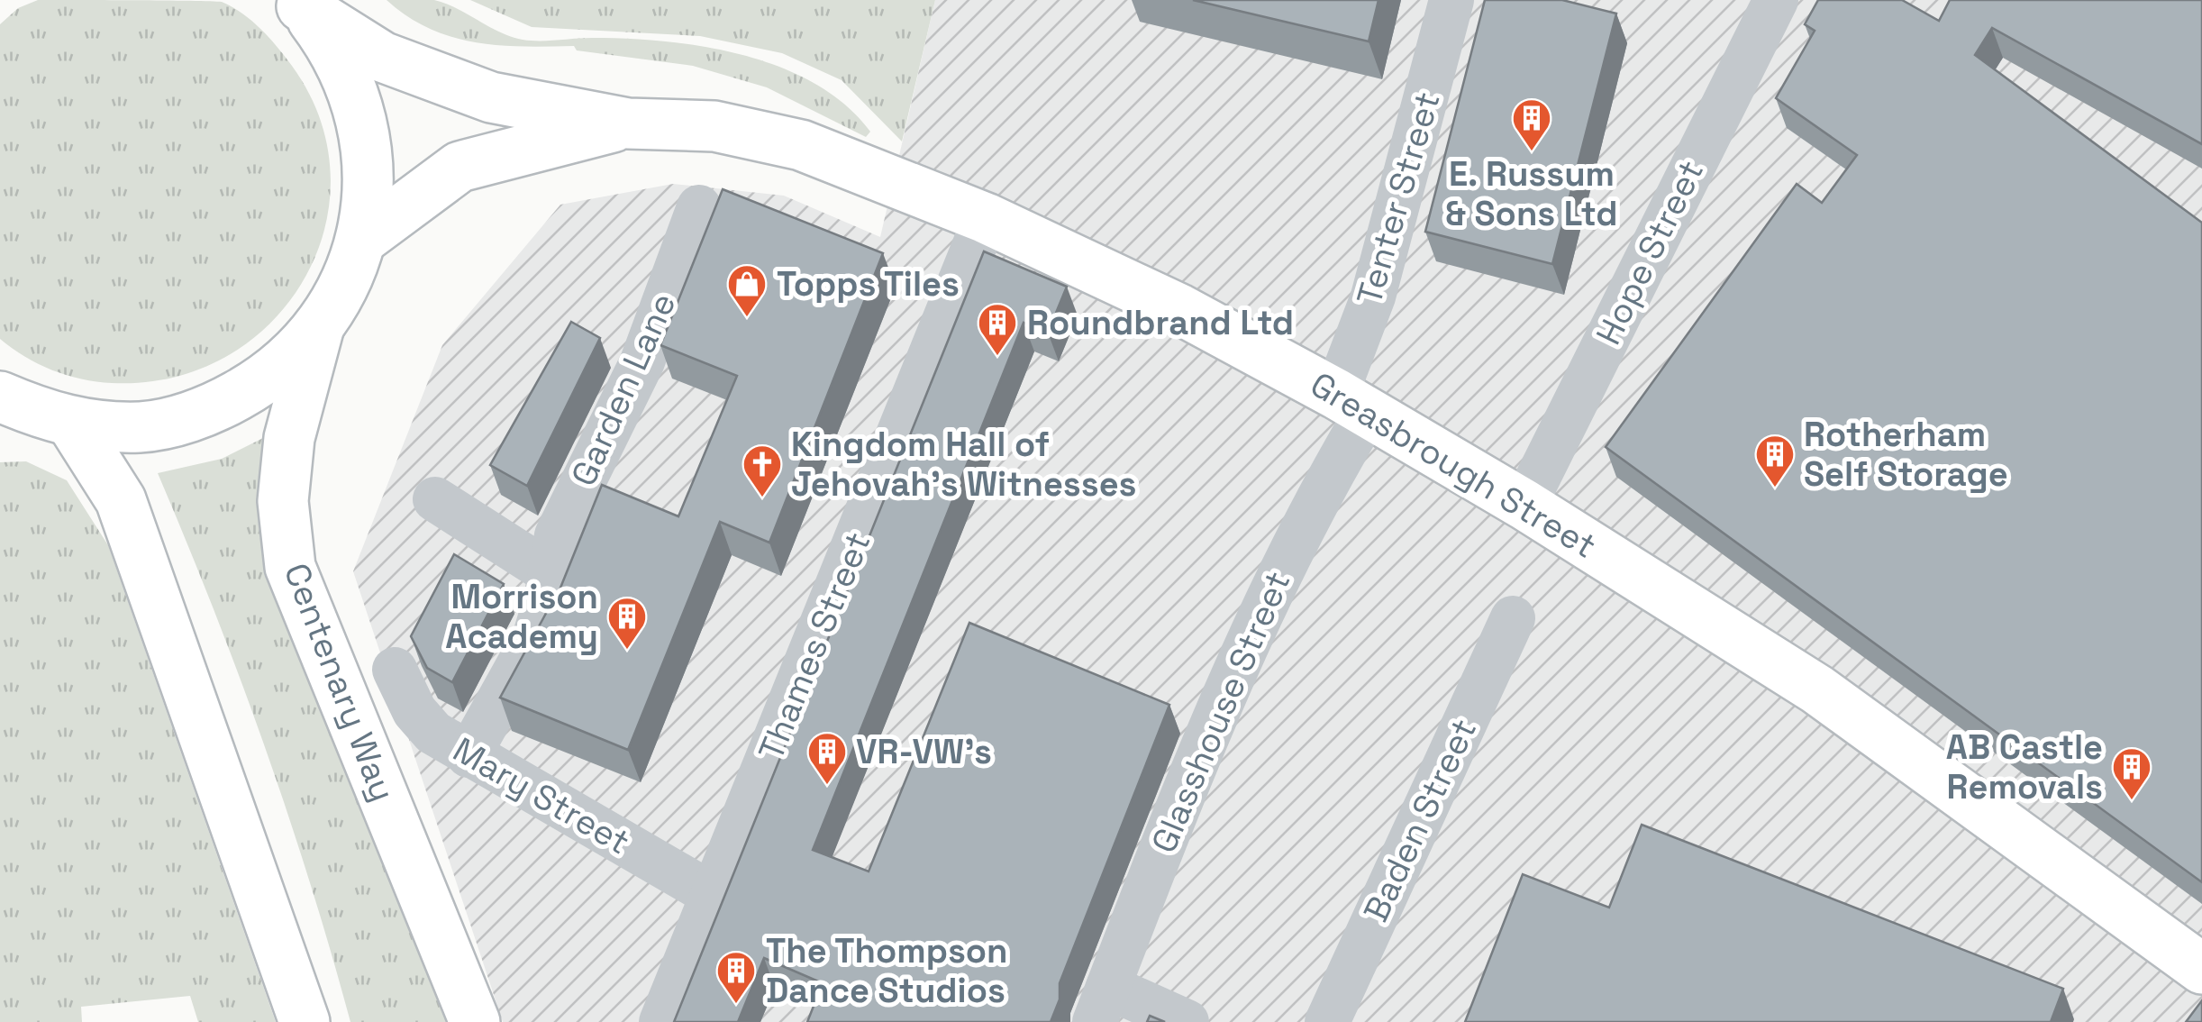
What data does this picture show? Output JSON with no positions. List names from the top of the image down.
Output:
{
  "streets": {
    "main road": ["Greasbrough Street", "Centenary Way"],
    "street": [
      "Tenter Street",
      "Hope Street",
      "Garden Lane",
      "Thames Street",
      "Glasshouse Street",
      "Mary Street",
      "Baden Street"
    ]
  },
  "crossings": [
    ["Tenter Street", "Greasbrough Street"],
    ["Tenter Street", "Glasshouse Street"],
    ["Hope Street", "Greasbrough Street"],
    ["Garden Lane", "Mary Street"],
    ["Greasbrough Street", "Thames Street"],
    ["Greasbrough Street", "Glasshouse Street"],
    ["Thames Street", "Mary Street"]
  ],
  "places": {
    "building": [
      "E. Russum & Sons Ltd",
      "Roundbrand Ltd",
      "Rotherham Self Storage",
      "Morrison Academy",
      "VR-VW's",
      "AB Castle Removals",
      "The Thompson Dance Studios"
    ],
    "shop": ["Topps Tiles"],
    "church": ["Kingdom Hall of Jehovah's Witnesses"]
  }
}
